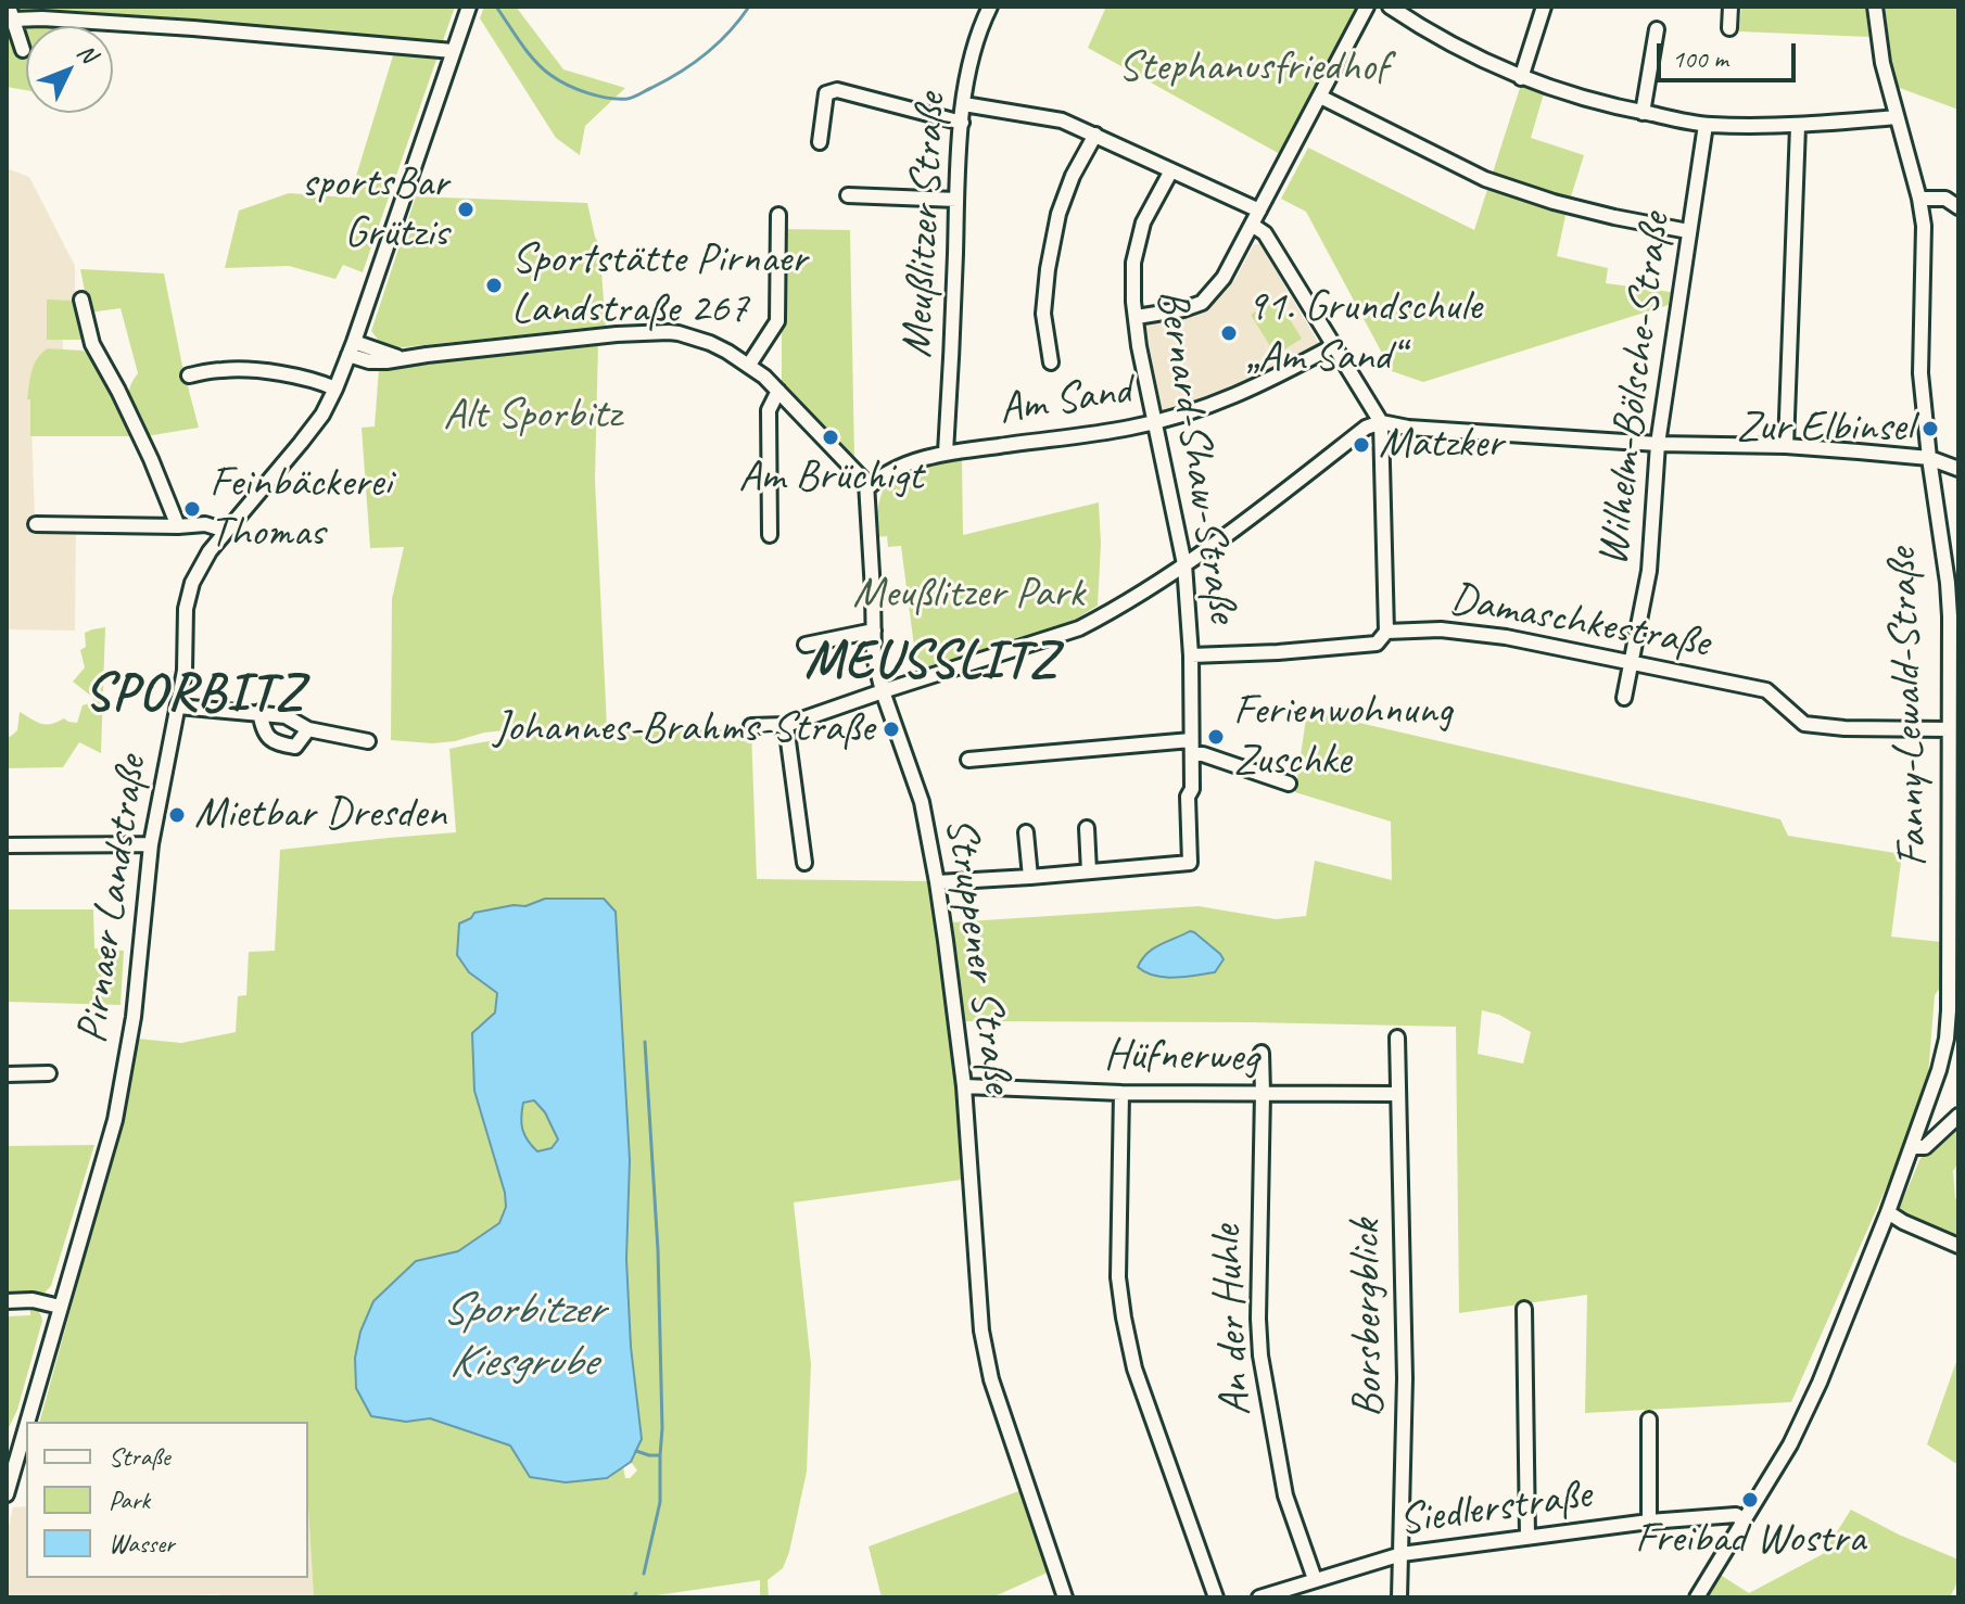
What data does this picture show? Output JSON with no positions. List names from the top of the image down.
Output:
{
  "streets": {
    "street": [
      "Meußlitzer Straße",
      "Wilhelm-Bölsche-Straße",
      "Am Sand",
      "Bernard-Shaw-Straße",
      "Damaschkestraße",
      "Fanny-Lewald-Straße",
      "Pirnaer Landstraße",
      "Struppener Straße",
      "Hüfnerweg",
      "Borsbergblick",
      "An der Huhle",
      "Siedlerstraße"
    ]
  },
  "crossings": [
    ["Meußlitzer Straße", "Am Sand"],
    ["Wilhelm-Bölsche-Straße", "Damaschkestraße"],
    ["Am Sand", "Bernard-Shaw-Straße"],
    ["Am Sand", "Struppener Straße"],
    ["Bernard-Shaw-Straße", "Damaschkestraße"],
    ["Damaschkestraße", "Fanny-Lewald-Straße"],
    ["Fanny-Lewald-Straße", "Siedlerstraße"],
    ["Struppener Straße", "Hüfnerweg"],
    ["Hüfnerweg", "Borsbergblick"],
    ["Hüfnerweg", "An der Huhle"],
    ["Borsbergblick", "Siedlerstraße"],
    ["An der Huhle", "Siedlerstraße"]
  ],
  "districts": ["MEUSSLITZ", "SPORBITZ"],
  "water": ["Sporbitzer Kiesgrube"],
  "parks": ["Stephanusfriedhof", "Alt Sporbitz", "Meußlitzer Park"],
  "places": [
    "sportsBar Grützis",
    "Sportstätte Pirnaer Landstraße 267",
    "91. Grundschule „Am Sand“",
    "Zur Elbinsel",
    "Am Brüchigt",
    "Matzker",
    "Feinbäckerei Thomas",
    "Johannes-Brahms-Straße",
    "Ferienwohnung Zuschke",
    "Mietbar Dresden",
    "Freibad Wostra"
  ],
  "legend": ["Straße", "Park", "Wasser"],
  "scale_bar": "100 m",
  "north": "top right"
}
